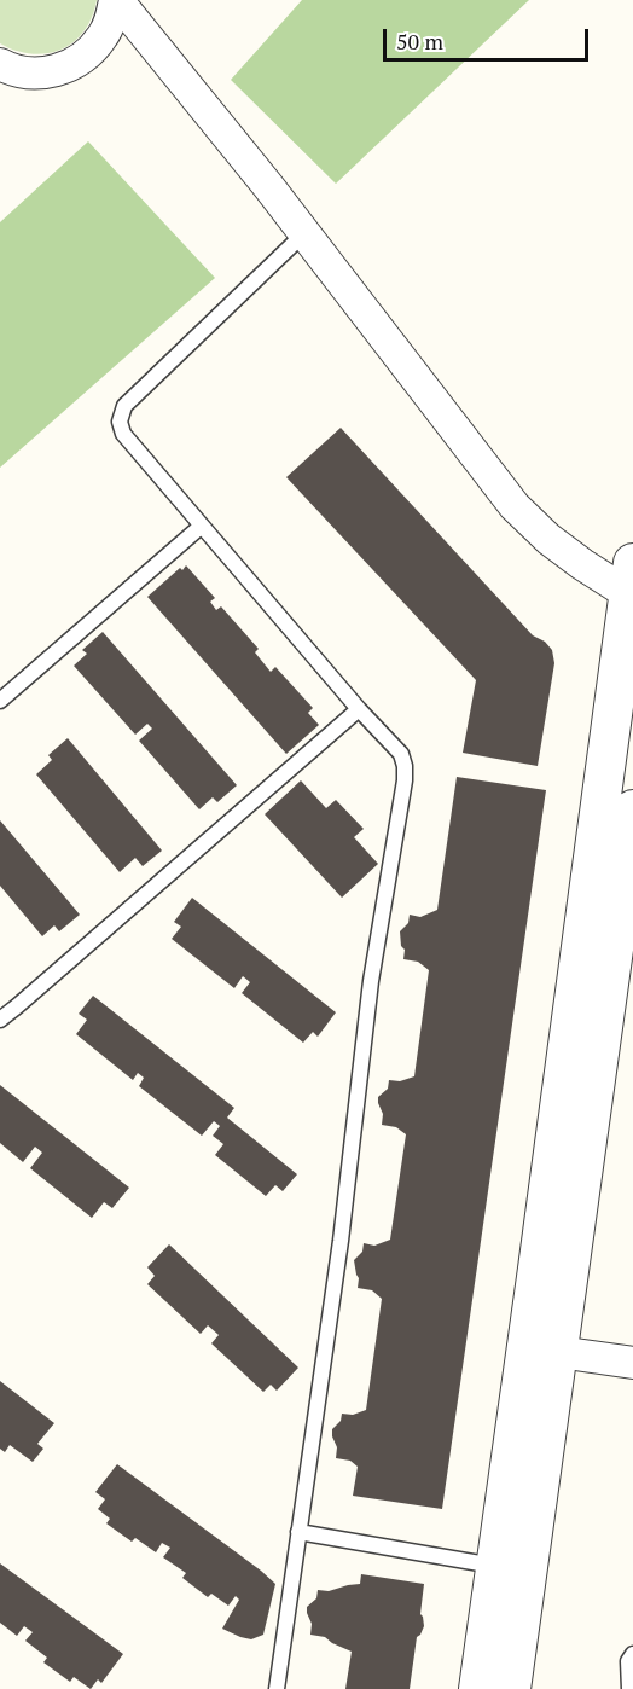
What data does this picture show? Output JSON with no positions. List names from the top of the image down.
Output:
{
  "scale_bar": "50 m"
}
